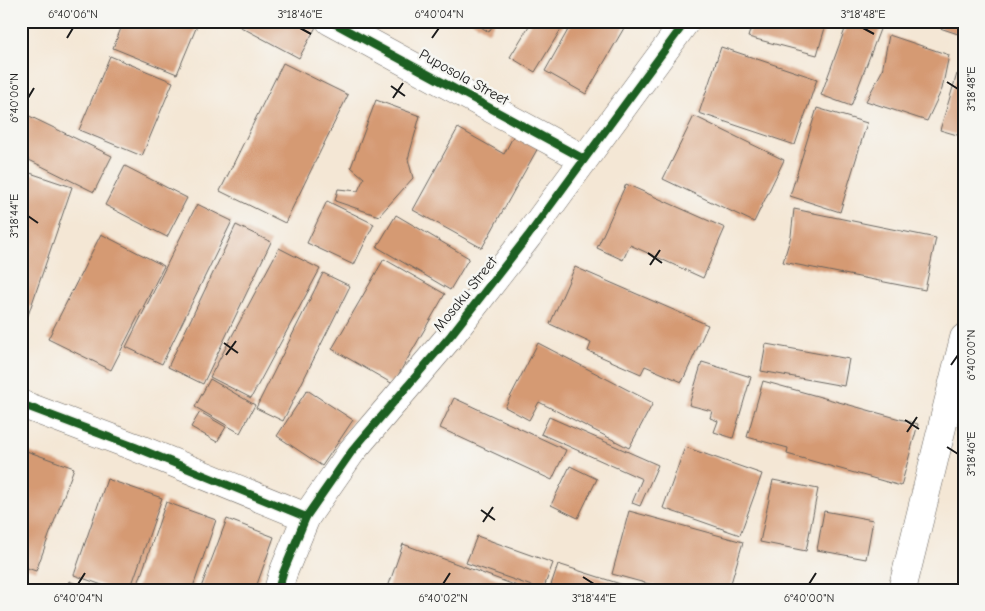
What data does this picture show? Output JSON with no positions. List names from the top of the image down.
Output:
{
  "streets": {
    "street": ["Puposola Street", "Mosaku Street"]
  },
  "crossings": [
    ["Puposola Street", "Mosaku Street"]
  ],
  "coordinates": [
    "6°40'06\"N",
    "3°18'46\"E",
    "6°40'04\"N",
    "3°18'48\"E",
    "3°18'44\"E",
    "6°40'00\"N",
    "6°40'02\"N"
  ]
}
